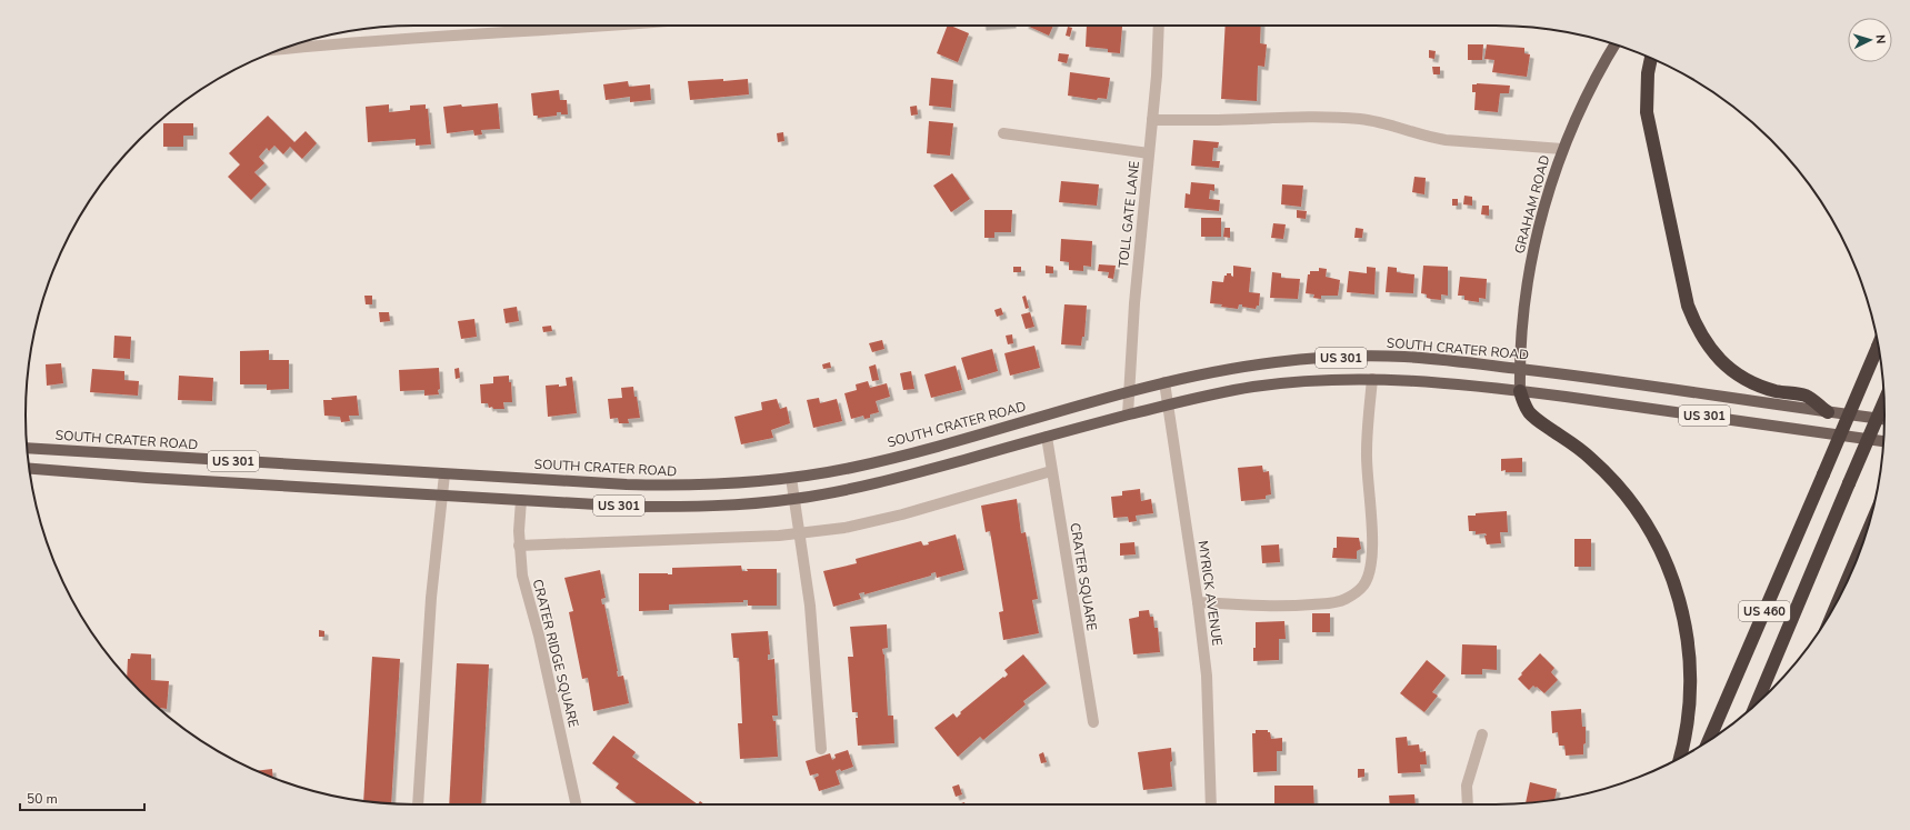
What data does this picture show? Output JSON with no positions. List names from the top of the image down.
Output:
{
  "streets": {
    "highway": ["US 460"],
    "main road": ["GRAHAM ROAD", "SOUTH CRATER ROAD", "US 301"],
    "street": [
      "TOLL GATE LANE",
      "CRATER SQUARE",
      "MYRICK AVENUE",
      "CRATER RIDGE SQUARE"
    ]
  },
  "crossings": [
    ["GRAHAM ROAD", "SOUTH CRATER ROAD"],
    ["GRAHAM ROAD", "US 301"],
    ["TOLL GATE LANE", "SOUTH CRATER ROAD"],
    ["TOLL GATE LANE", "US 301"],
    ["SOUTH CRATER ROAD", "MYRICK AVENUE"],
    ["US 301", "CRATER SQUARE"],
    ["US 301", "MYRICK AVENUE"],
    ["US 301", "CRATER RIDGE SQUARE"]
  ],
  "scale_bar": "50 m",
  "north": "right"
}
